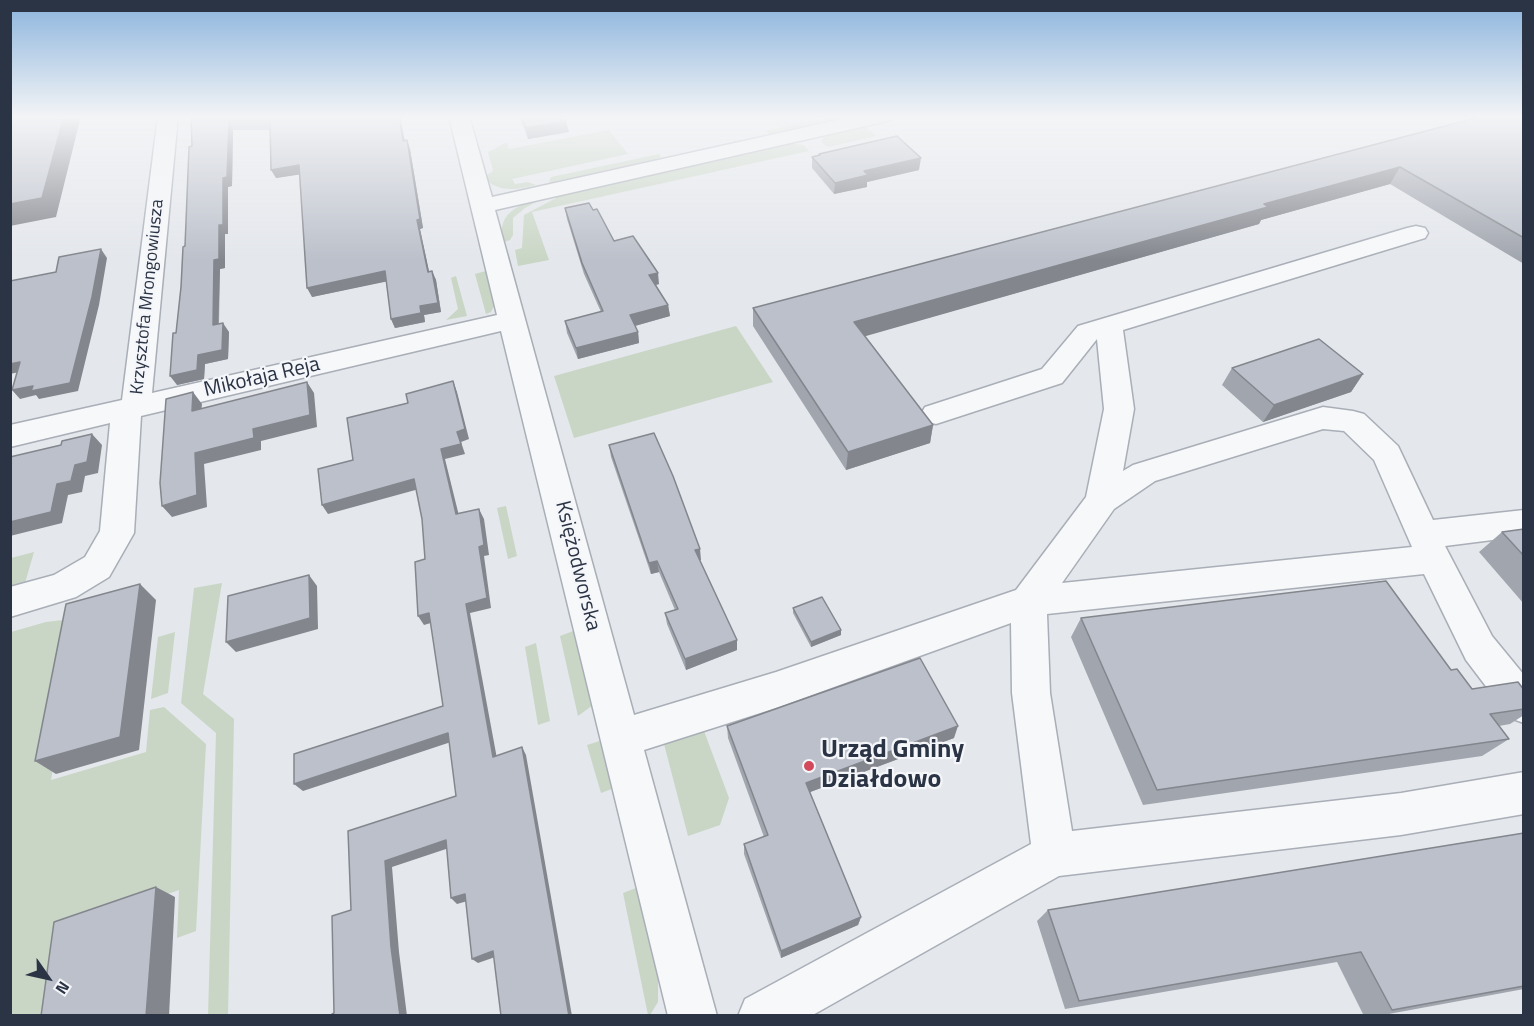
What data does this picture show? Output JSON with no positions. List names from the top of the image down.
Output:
{
  "streets": {
    "street": ["Krzysztofa Mrongowiusza", "Mikołaja Reja", "Księżodworska"]
  },
  "crossings": [
    ["Krzysztofa Mrongowiusza", "Mikołaja Reja"],
    ["Mikołaja Reja", "Księżodworska"]
  ],
  "places": ["Urząd Gminy Działdowo"],
  "north": "bottom right"
}
